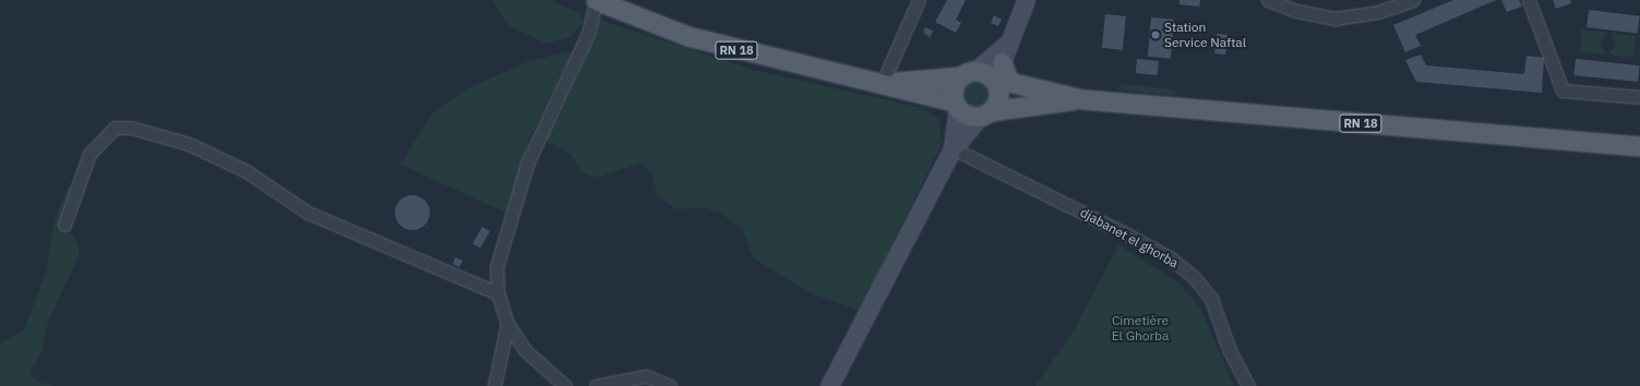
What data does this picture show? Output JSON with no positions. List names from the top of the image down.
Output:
{
  "streets": {
    "main road": ["RN 18"],
    "street": ["djabanet el ghorba"]
  },
  "parks": ["Cimetière El Ghorba"],
  "places": ["Station Service Naftal"]
}
